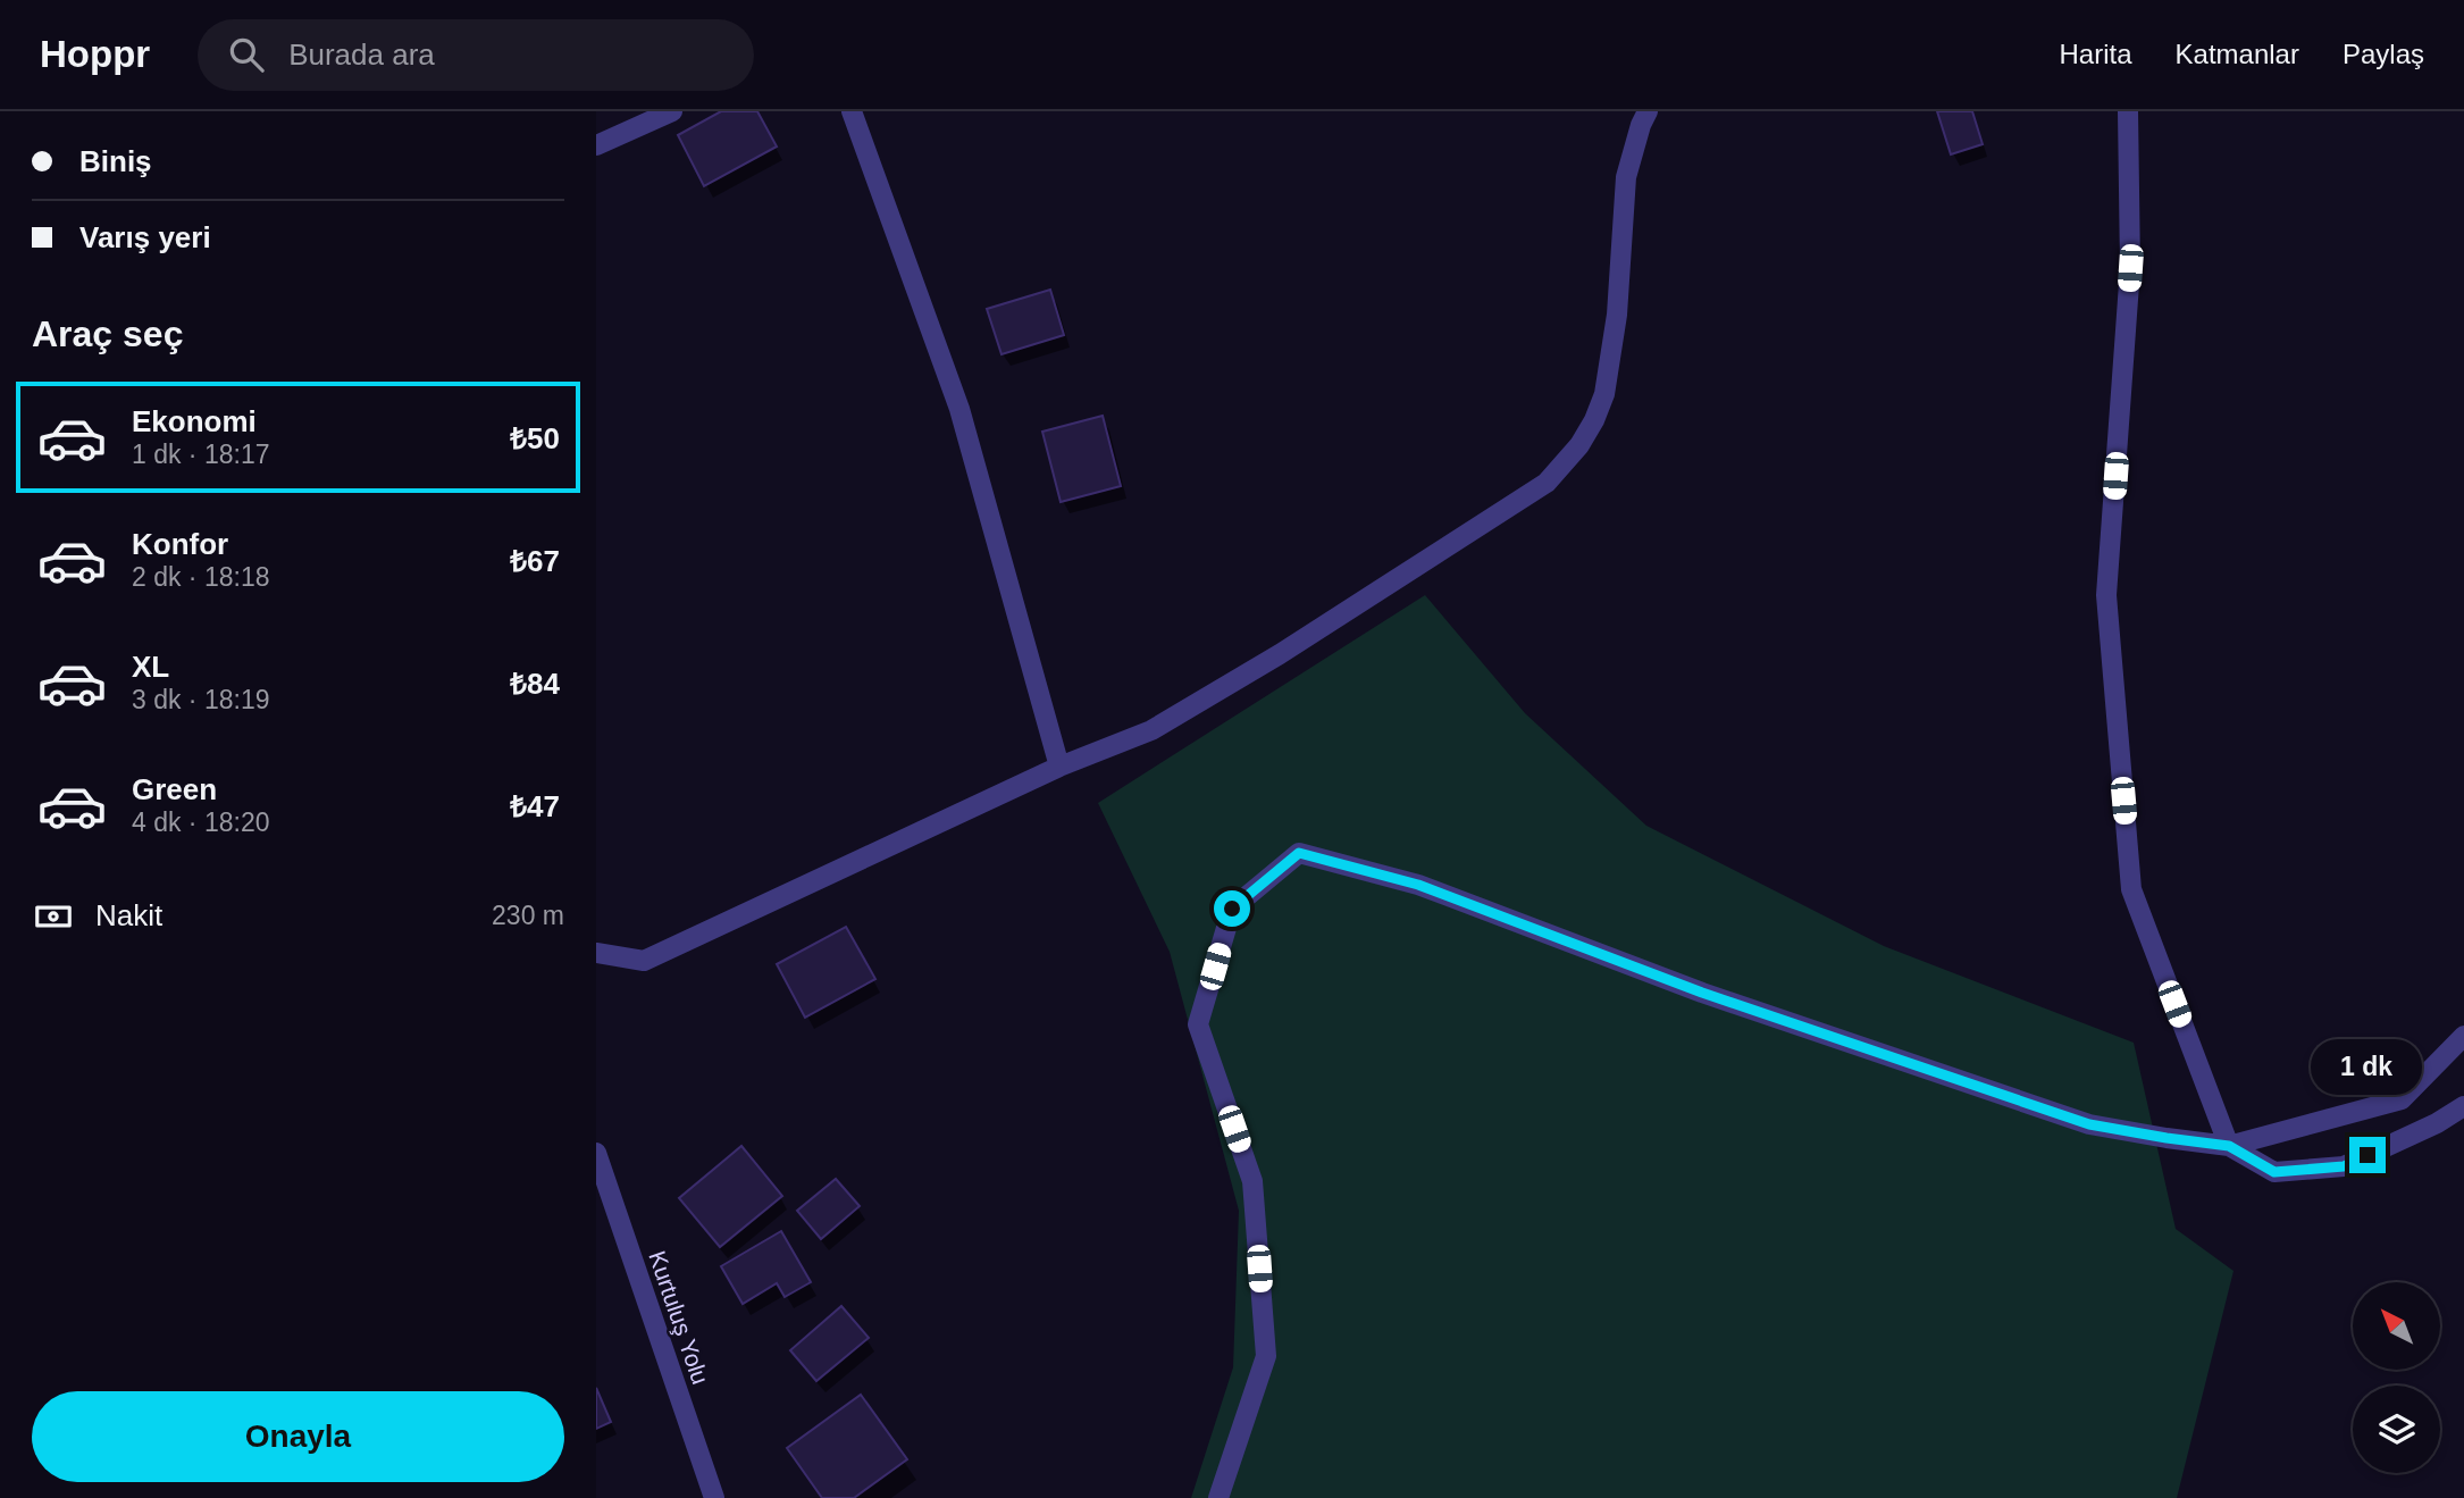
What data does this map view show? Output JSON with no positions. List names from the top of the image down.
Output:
{
  "streets": {
    "street": ["Kurtuluş Yolu"]
  },
  "north": "top left",
  "page": {
    "header": "Hoppr",
    "search": "Burada ara",
    "nav": ["Harita", "Katmanlar", "Paylaş"],
    "banner": ["Biniş", "Varış yeri"],
    "heading": "Araç seç",
    "list": [
      {
        "name": "Ekonomi",
        "note": "1 dk · 18:17",
        "value": "₺50"
      },
      {
        "name": "Konfor",
        "note": "2 dk · 18:18",
        "value": "₺67"
      },
      {
        "name": "XL",
        "note": "3 dk · 18:19",
        "value": "₺84"
      },
      {
        "name": "Green",
        "note": "4 dk · 18:20",
        "value": "₺47"
      }
    ],
    "pay": ["Nakit", "230 m"],
    "bubble": "1 dk",
    "buttons": "Onayla"
  }
}
